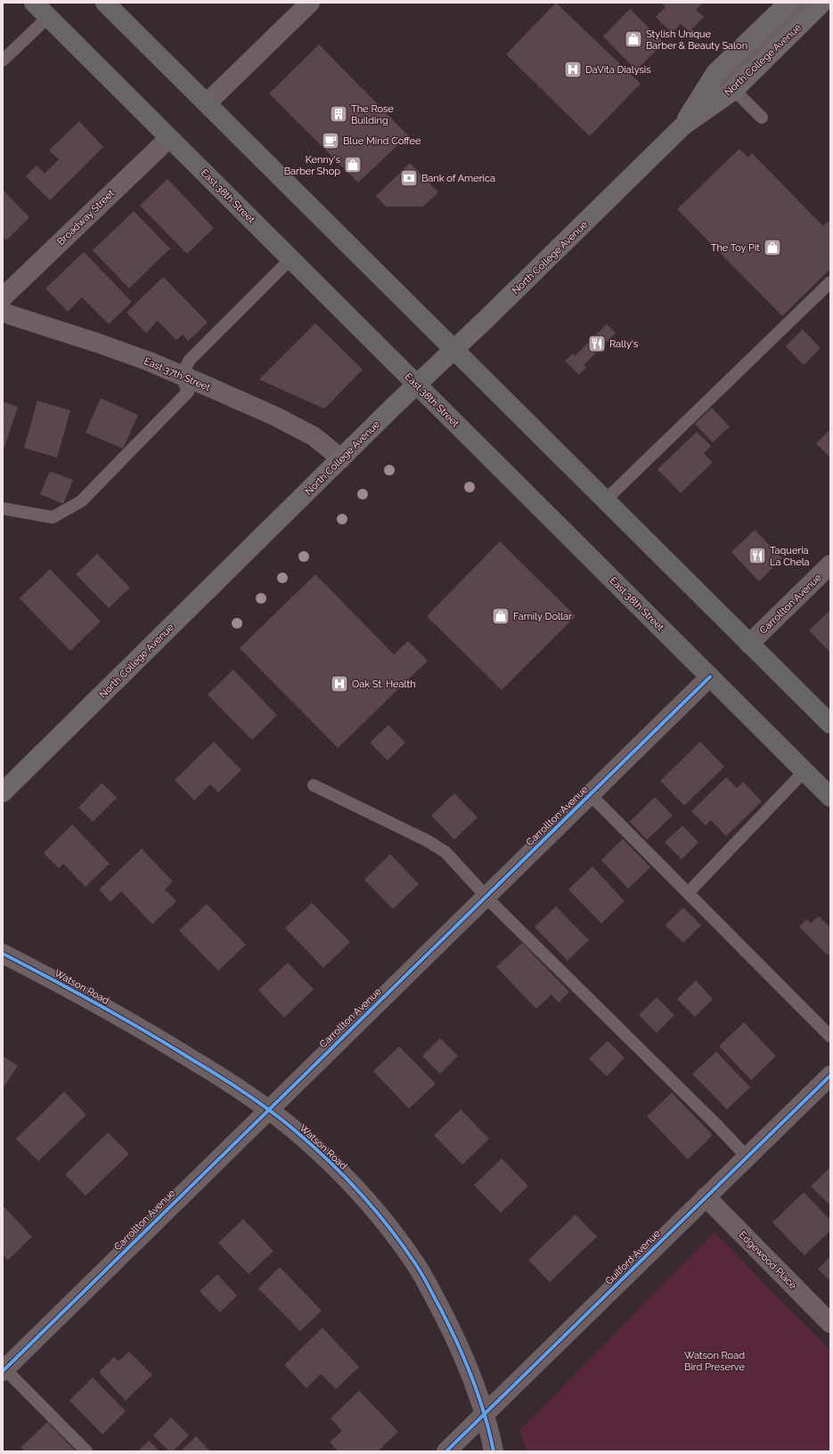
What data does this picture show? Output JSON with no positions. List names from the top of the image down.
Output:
{
  "streets": {
    "main road": ["North College Avenue", "East 38th Street"],
    "street": [
      "Broadway Street",
      "East 37th Street",
      "Carrollton Avenue",
      "Watson Road",
      "Guilford Avenue",
      "Edgewood Place"
    ]
  },
  "crossings": [
    ["North College Avenue", "East 38th Street"],
    ["North College Avenue", "East 37th Street"],
    ["East 38th Street", "Broadway Street"],
    ["East 38th Street", "Carrollton Avenue"],
    ["Carrollton Avenue", "Watson Road"],
    ["Watson Road", "Guilford Avenue"],
    ["Guilford Avenue", "Edgewood Place"]
  ],
  "parks": ["Watson Road Bird Preserve"],
  "places": {
    "shop": [
      "Stylish Unique Barber & Beauty Salon",
      "Kenny's Barber Shop",
      "The Toy Pit",
      "Family Dollar"
    ],
    "hospital": ["DaVita Dialysis", "Oak St. Health"],
    "building": ["The Rose Building"],
    "cafe": ["Blue Mind Coffee"],
    "bank": ["Bank of America"],
    "restaurant": ["Rally's", "Taqueria La Chela"]
  }
}
